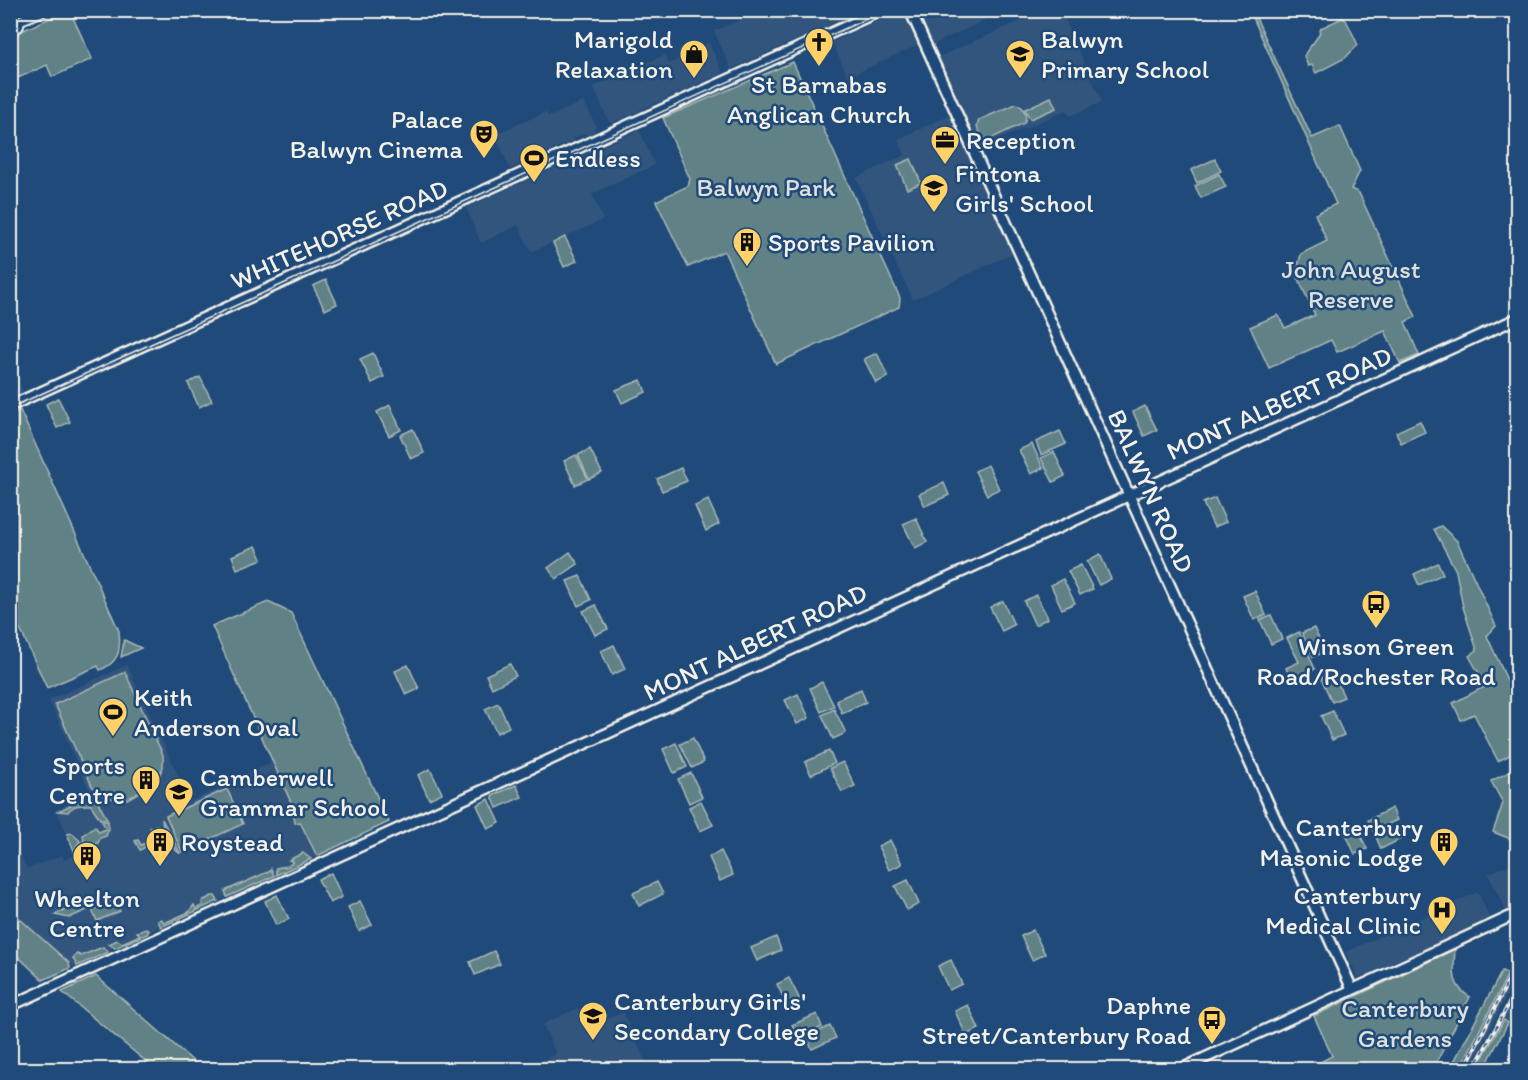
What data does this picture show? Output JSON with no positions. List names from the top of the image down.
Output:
{
  "streets": {
    "main road": ["WHITEHORSE ROAD", "MONT ALBERT ROAD", "BALWYN ROAD"]
  },
  "crossings": [
    ["MONT ALBERT ROAD", "BALWYN ROAD"]
  ],
  "parks": ["Balwyn Park", "John August Reserve", "Canterbury Gardens"],
  "places": {
    "church": ["St Barnabas Anglican Church"],
    "shop": ["Marigold Relaxation"],
    "school or university": [
      "Balwyn Primary School",
      "Fintona Girls' School",
      "Camberwell Grammar School",
      "Canterbury Girls' Secondary College"
    ],
    "theatre": ["Palace Balwyn Cinema"],
    "office": ["Reception"],
    "sports": ["Endless", "Keith Anderson Oval"],
    "building": [
      "Sports Pavilion",
      "Sports Centre",
      "Roystead",
      "Canterbury Masonic Lodge",
      "Wheelton Centre"
    ],
    "bus stop": ["Winson Green Road/Rochester Road", "Daphne Street/Canterbury Road"],
    "hospital": ["Canterbury Medical Clinic"]
  }
}
